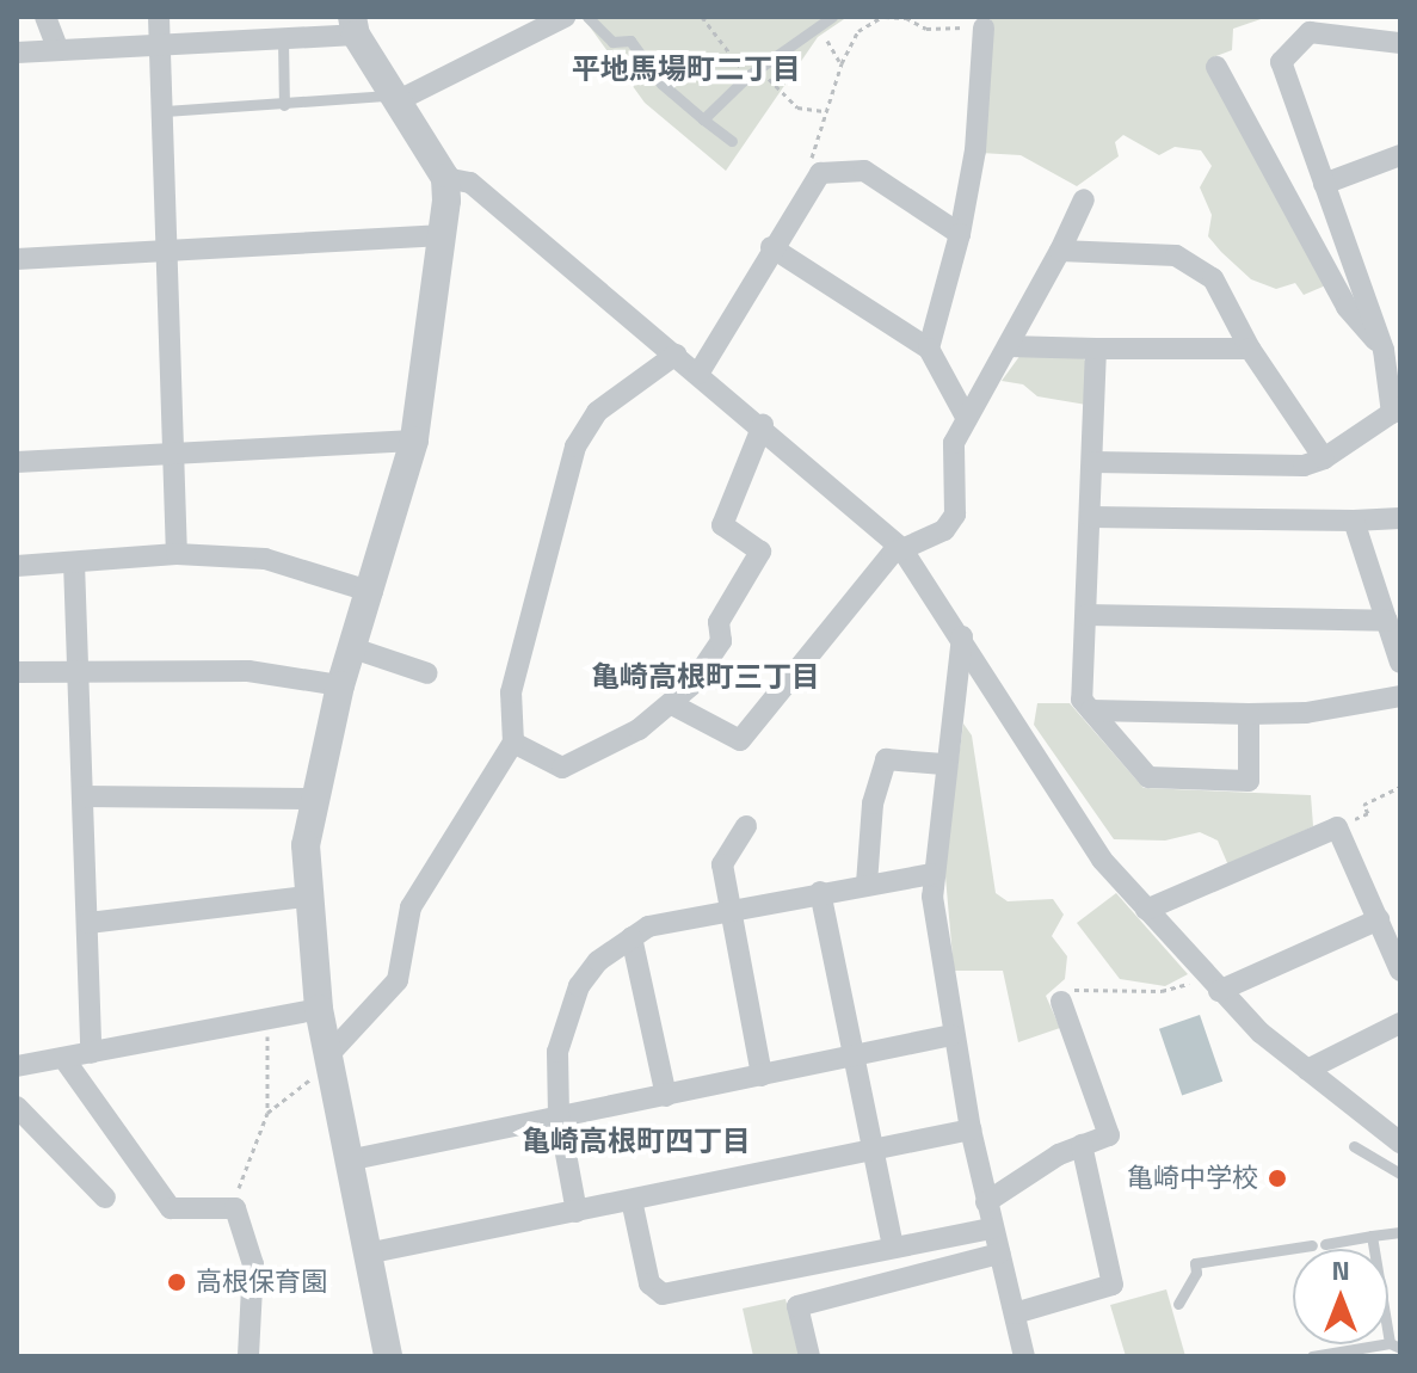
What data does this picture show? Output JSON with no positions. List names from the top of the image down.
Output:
{
  "districts": ["平地馬場町二丁目", "亀崎高根町三丁目", "亀崎高根町四丁目"],
  "places": ["亀崎中学校", "高根保育園"],
  "north": "top"
}
